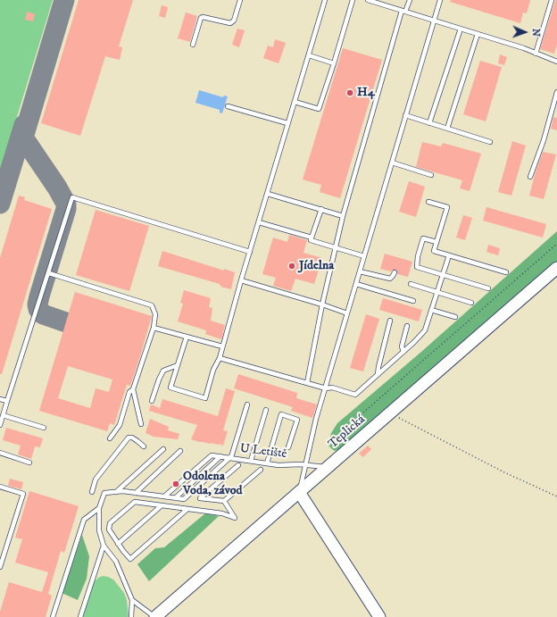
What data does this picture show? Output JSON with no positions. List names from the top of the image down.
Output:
{
  "streets": {
    "main road": ["Teplická"],
    "lane": ["U Letiště"]
  },
  "crossings": [
    ["Teplická", "U Letiště"]
  ],
  "places": ["H4", "Jídelna", "Odolena Voda, závod"],
  "north": "right"
}
